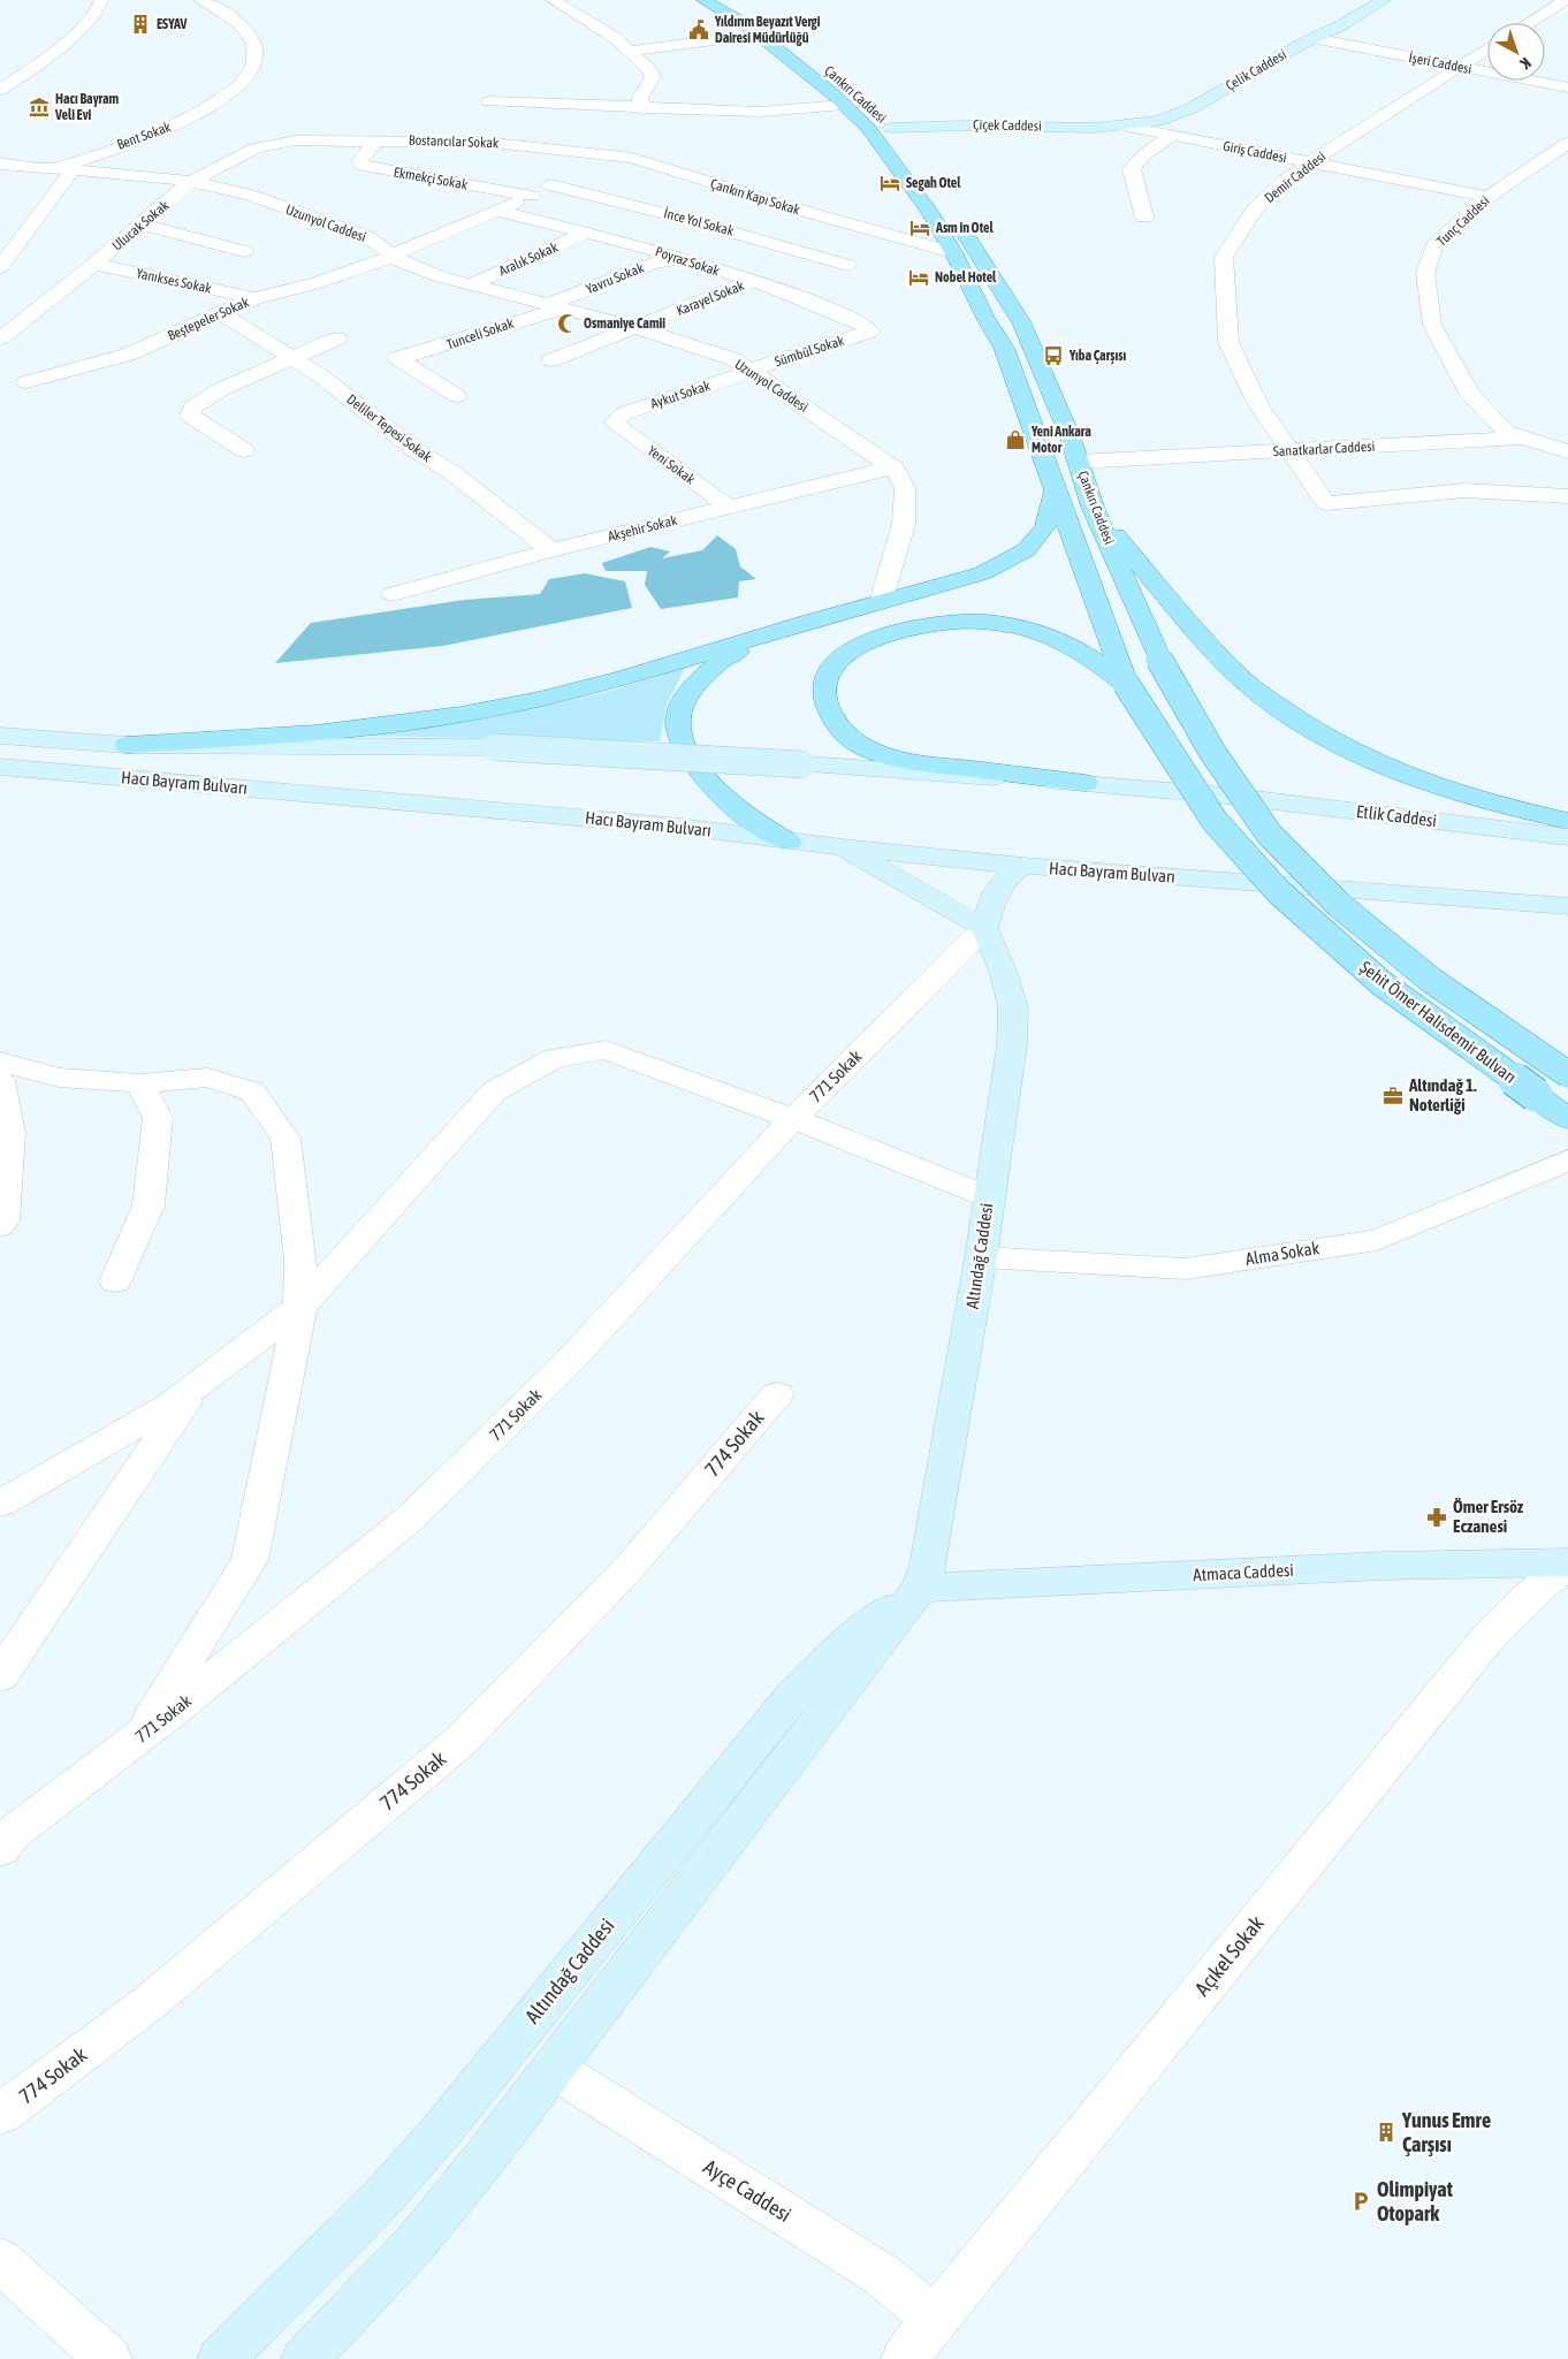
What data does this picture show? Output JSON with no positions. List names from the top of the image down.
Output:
{
  "streets": {
    "main road": [
      "Çelik Caddesi",
      "Çankırı Caddesi",
      "Çiçek Caddesi",
      "Hacı Bayram Bulvarı",
      "Etlik Caddesi",
      "Şehit Ömer Halisdemir Bulvarı",
      "Altındağ Caddesi",
      "Atmaca Caddesi"
    ],
    "street": [
      "İşeri Caddesi",
      "Bent Sokak",
      "Bostancılar Sokak",
      "Giriş Caddesi",
      "Demir Caddesi",
      "Ekmekçi Sokak",
      "Çankırı Kapı Sokak",
      "Tunç Caddesi",
      "İnce Yol Sokak",
      "Uzunyol Caddesi",
      "Ulucak Sokak",
      "Aralık Sokak",
      "Poyraz Sokak",
      "Yavru Sokak",
      "Yanıkses Sokak",
      "Karayel Sokak",
      "Beştepeler Sokak",
      "Tunceli Sokak",
      "Sümbül Sokak",
      "Aykut Sokak",
      "Deliler Tepesi Sokak",
      "Sanatkarlar Caddesi",
      "Yeni Sokak",
      "Akşehir Sokak",
      "771 Sokak",
      "Alma Sokak",
      "774 Sokak",
      "Açıkel Sokak",
      "Ayçe Caddesi"
    ]
  },
  "crossings": [
    ["İşeri Caddesi", "Çelik Caddesi"],
    ["İşeri Caddesi", "Demir Caddesi"],
    ["Çelik Caddesi", "Çiçek Caddesi"],
    ["Çelik Caddesi", "Giriş Caddesi"],
    ["Çankırı Caddesi", "Çankırı Kapı Sokak"],
    ["Çankırı Caddesi", "Sanatkarlar Caddesi"],
    ["Çankırı Caddesi", "Hacı Bayram Bulvarı"],
    ["Çankırı Caddesi", "Etlik Caddesi"],
    ["Çankırı Caddesi", "Şehit Ömer Halisdemir Bulvarı"],
    ["Çiçek Caddesi", "Giriş Caddesi"],
    ["Bent Sokak", "Uzunyol Caddesi"],
    ["Bostancılar Sokak", "Ekmekçi Sokak"],
    ["Bostancılar Sokak", "Çankırı Kapı Sokak"],
    ["Bostancılar Sokak", "Ulucak Sokak"],
    ["Bostancılar Sokak", "Beştepeler Sokak"],
    ["Giriş Caddesi", "Demir Caddesi"],
    ["Giriş Caddesi", "Tunç Caddesi"],
    ["Demir Caddesi", "Sanatkarlar Caddesi"],
    ["Ekmekçi Sokak", "Beştepeler Sokak"],
    ["Çankırı Kapı Sokak", "Beştepeler Sokak"],
    ["Tunç Caddesi", "Sanatkarlar Caddesi"],
    ["İnce Yol Sokak", "Beştepeler Sokak"],
    ["Uzunyol Caddesi", "Ulucak Sokak"],
    ["Uzunyol Caddesi", "Aralık Sokak"],
    ["Uzunyol Caddesi", "Yavru Sokak"],
    ["Uzunyol Caddesi", "Karayel Sokak"],
    ["Uzunyol Caddesi", "Beştepeler Sokak"],
    ["Uzunyol Caddesi", "Tunceli Sokak"],
    ["Uzunyol Caddesi", "Sümbül Sokak"],
    ["Uzunyol Caddesi", "Aykut Sokak"],
    ["Uzunyol Caddesi", "Akşehir Sokak"],
    ["Ulucak Sokak", "Yanıkses Sokak"],
    ["Aralık Sokak", "Poyraz Sokak"],
    ["Poyraz Sokak", "Yavru Sokak"],
    ["Poyraz Sokak", "Karayel Sokak"],
    ["Poyraz Sokak", "Beştepeler Sokak"],
    ["Poyraz Sokak", "Sümbül Sokak"],
    ["Yavru Sokak", "Tunceli Sokak"],
    ["Yanıkses Sokak", "Beştepeler Sokak"],
    ["Beştepeler Sokak", "Deliler Tepesi Sokak"],
    ["Sümbül Sokak", "Aykut Sokak"],
    ["Aykut Sokak", "Yeni Sokak"],
    ["Deliler Tepesi Sokak", "Akşehir Sokak"],
    ["Yeni Sokak", "Akşehir Sokak"],
    ["Hacı Bayram Bulvarı", "Etlik Caddesi"],
    ["Hacı Bayram Bulvarı", "Şehit Ömer Halisdemir Bulvarı"],
    ["Etlik Caddesi", "Şehit Ömer Halisdemir Bulvarı"],
    ["771 Sokak", "Altındağ Caddesi"],
    ["Alma Sokak", "Altındağ Caddesi"],
    ["Altındağ Caddesi", "Atmaca Caddesi"],
    ["Altındağ Caddesi", "Ayçe Caddesi"],
    ["Açıkel Sokak", "Ayçe Caddesi"]
  ],
  "places": {
    "building": ["ESYAV", "Yunus Emre Çarşısı"],
    "public building": ["Yıldırım Beyazıt Vergi Dairesi Müdürlüğü"],
    "museum": ["Hacı Bayram Veli Evi"],
    "hotel": ["Segah Otel", "Asm in Otel", "Nobel Hotel"],
    "mosque": ["Osmaniye Camii"],
    "bus stop": ["Yıba Çarşısı"],
    "shop": ["Yeni Ankara Motor"],
    "office": ["Altındağ 1. Noterliği"],
    "pharmacy": ["Ömer Ersöz Eczanesi"],
    "parking": ["Olimpiyat Otopark"]
  },
  "north": "bottom right"
}
